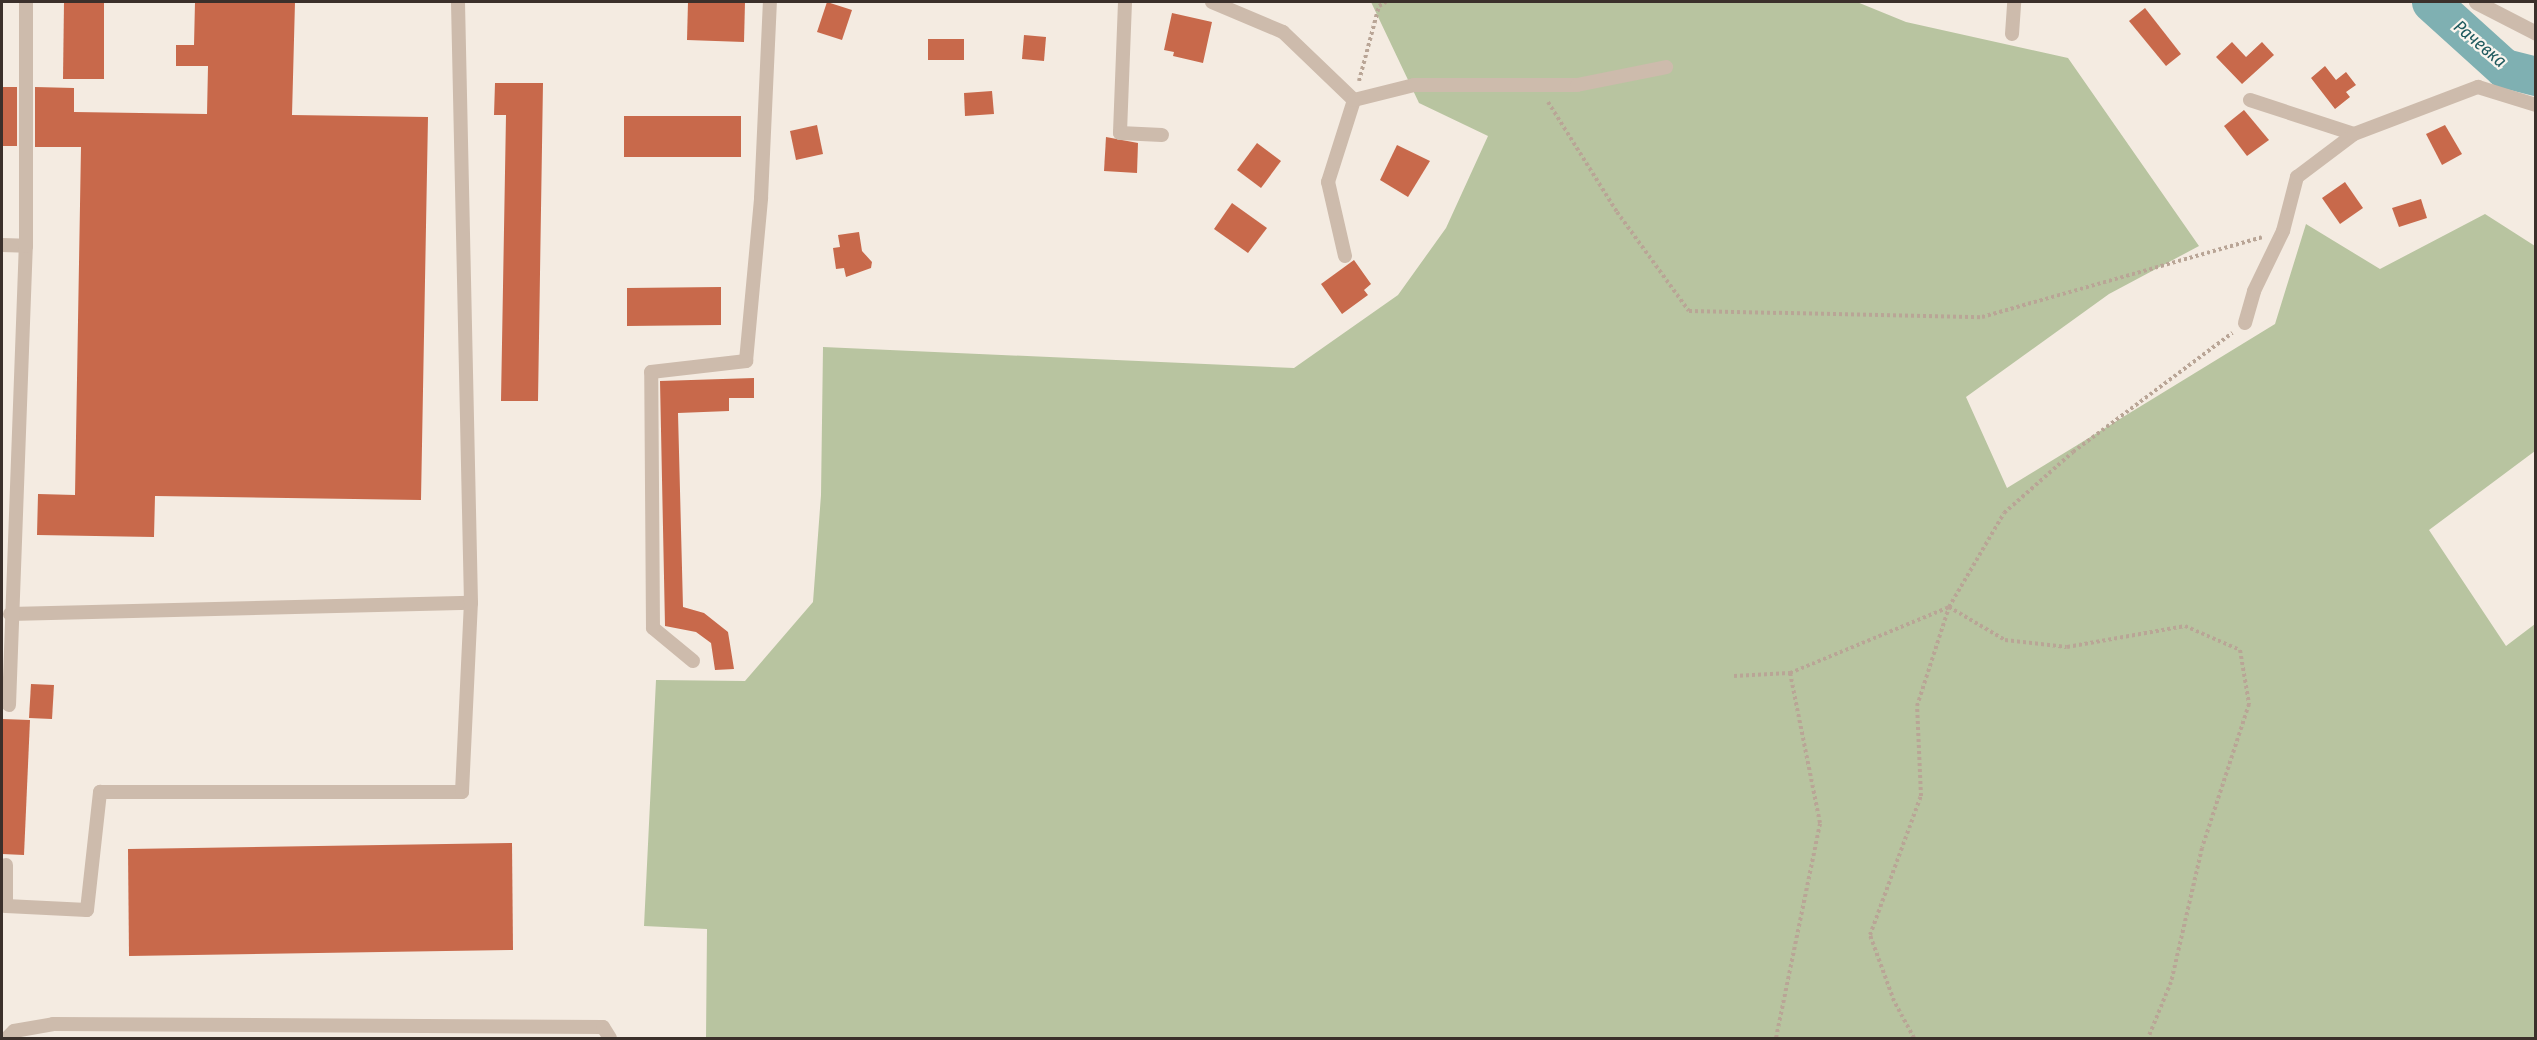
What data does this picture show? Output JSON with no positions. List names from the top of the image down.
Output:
{
  "water": ["Рачевка"]
}
